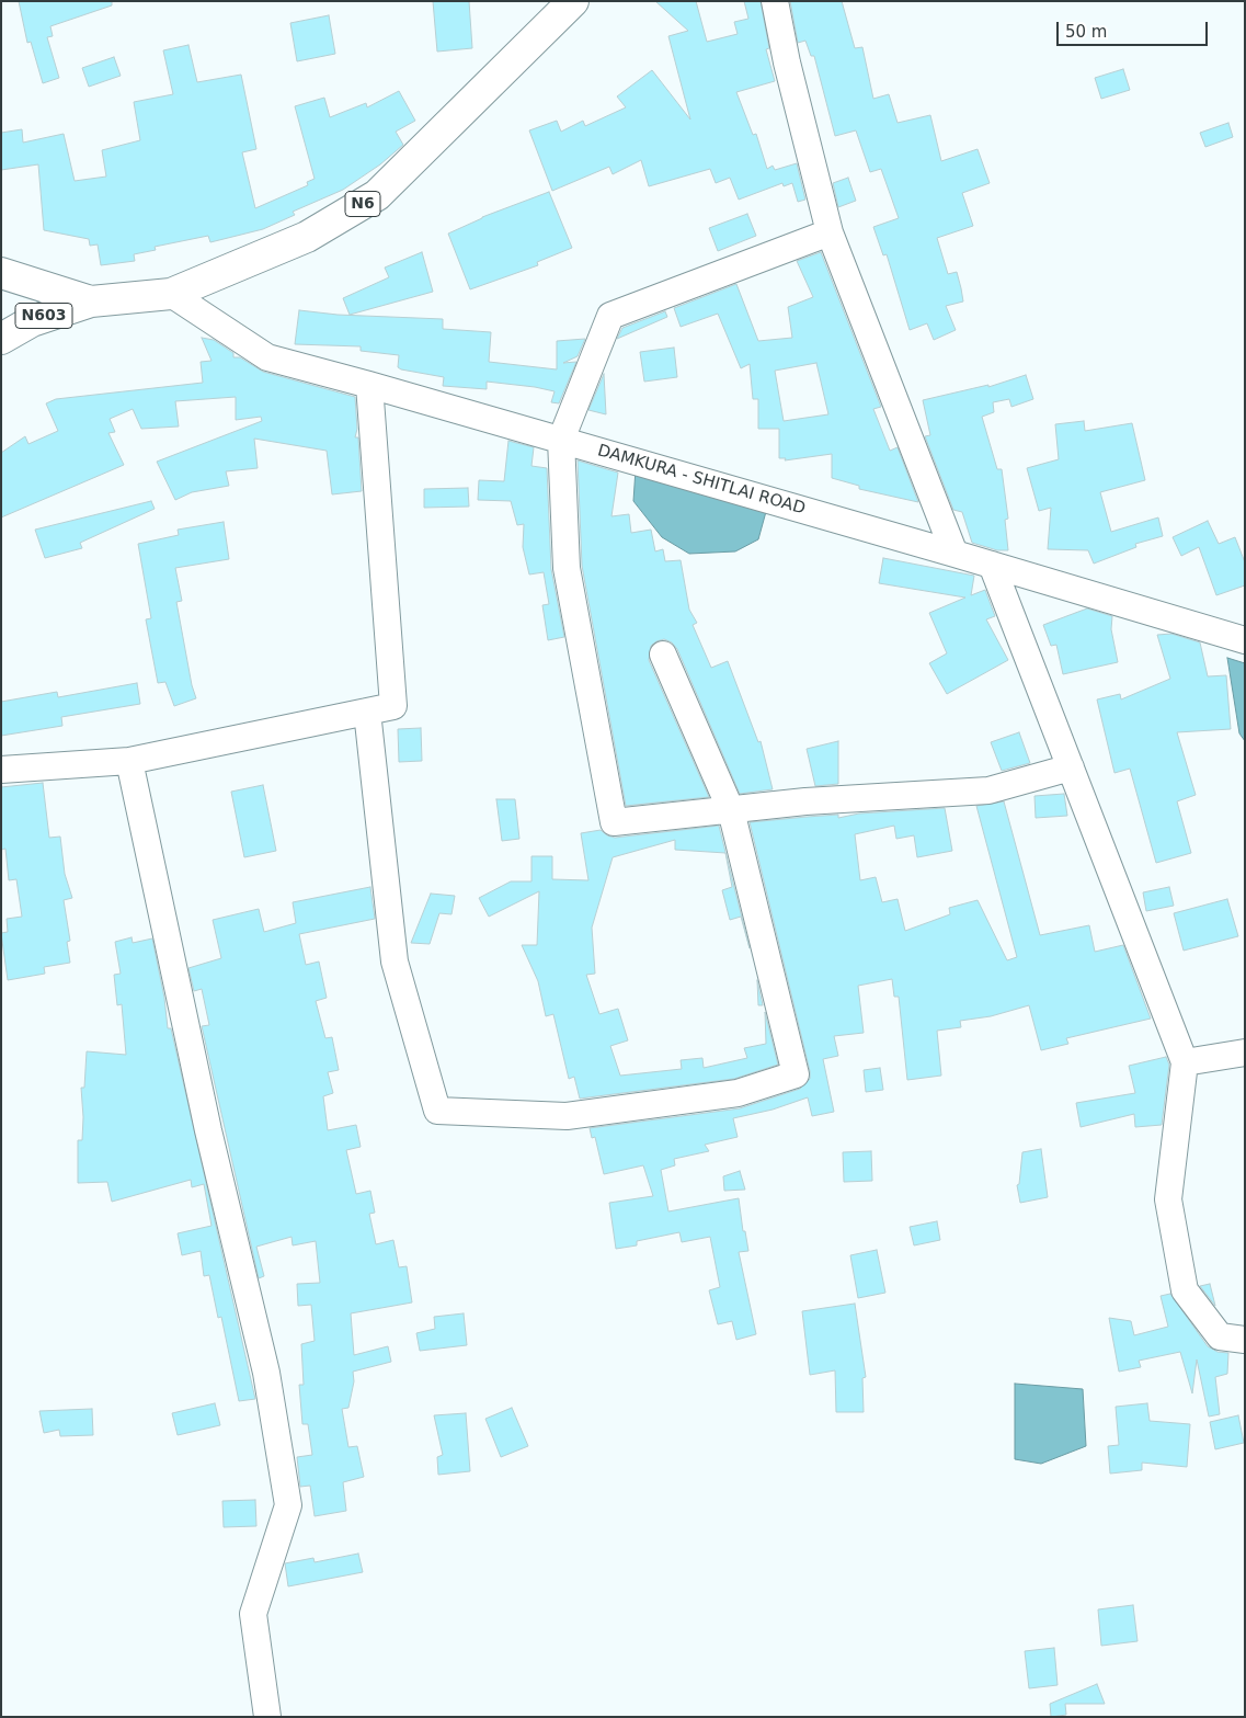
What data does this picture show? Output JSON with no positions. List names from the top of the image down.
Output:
{
  "streets": {
    "highway": ["N6", "N603"],
    "street": ["DAMKURA - SHITLAI ROAD"]
  },
  "crossings": [
    ["N6", "N603"],
    ["N6", "DAMKURA - SHITLAI ROAD"]
  ],
  "scale_bar": "50 m"
}
